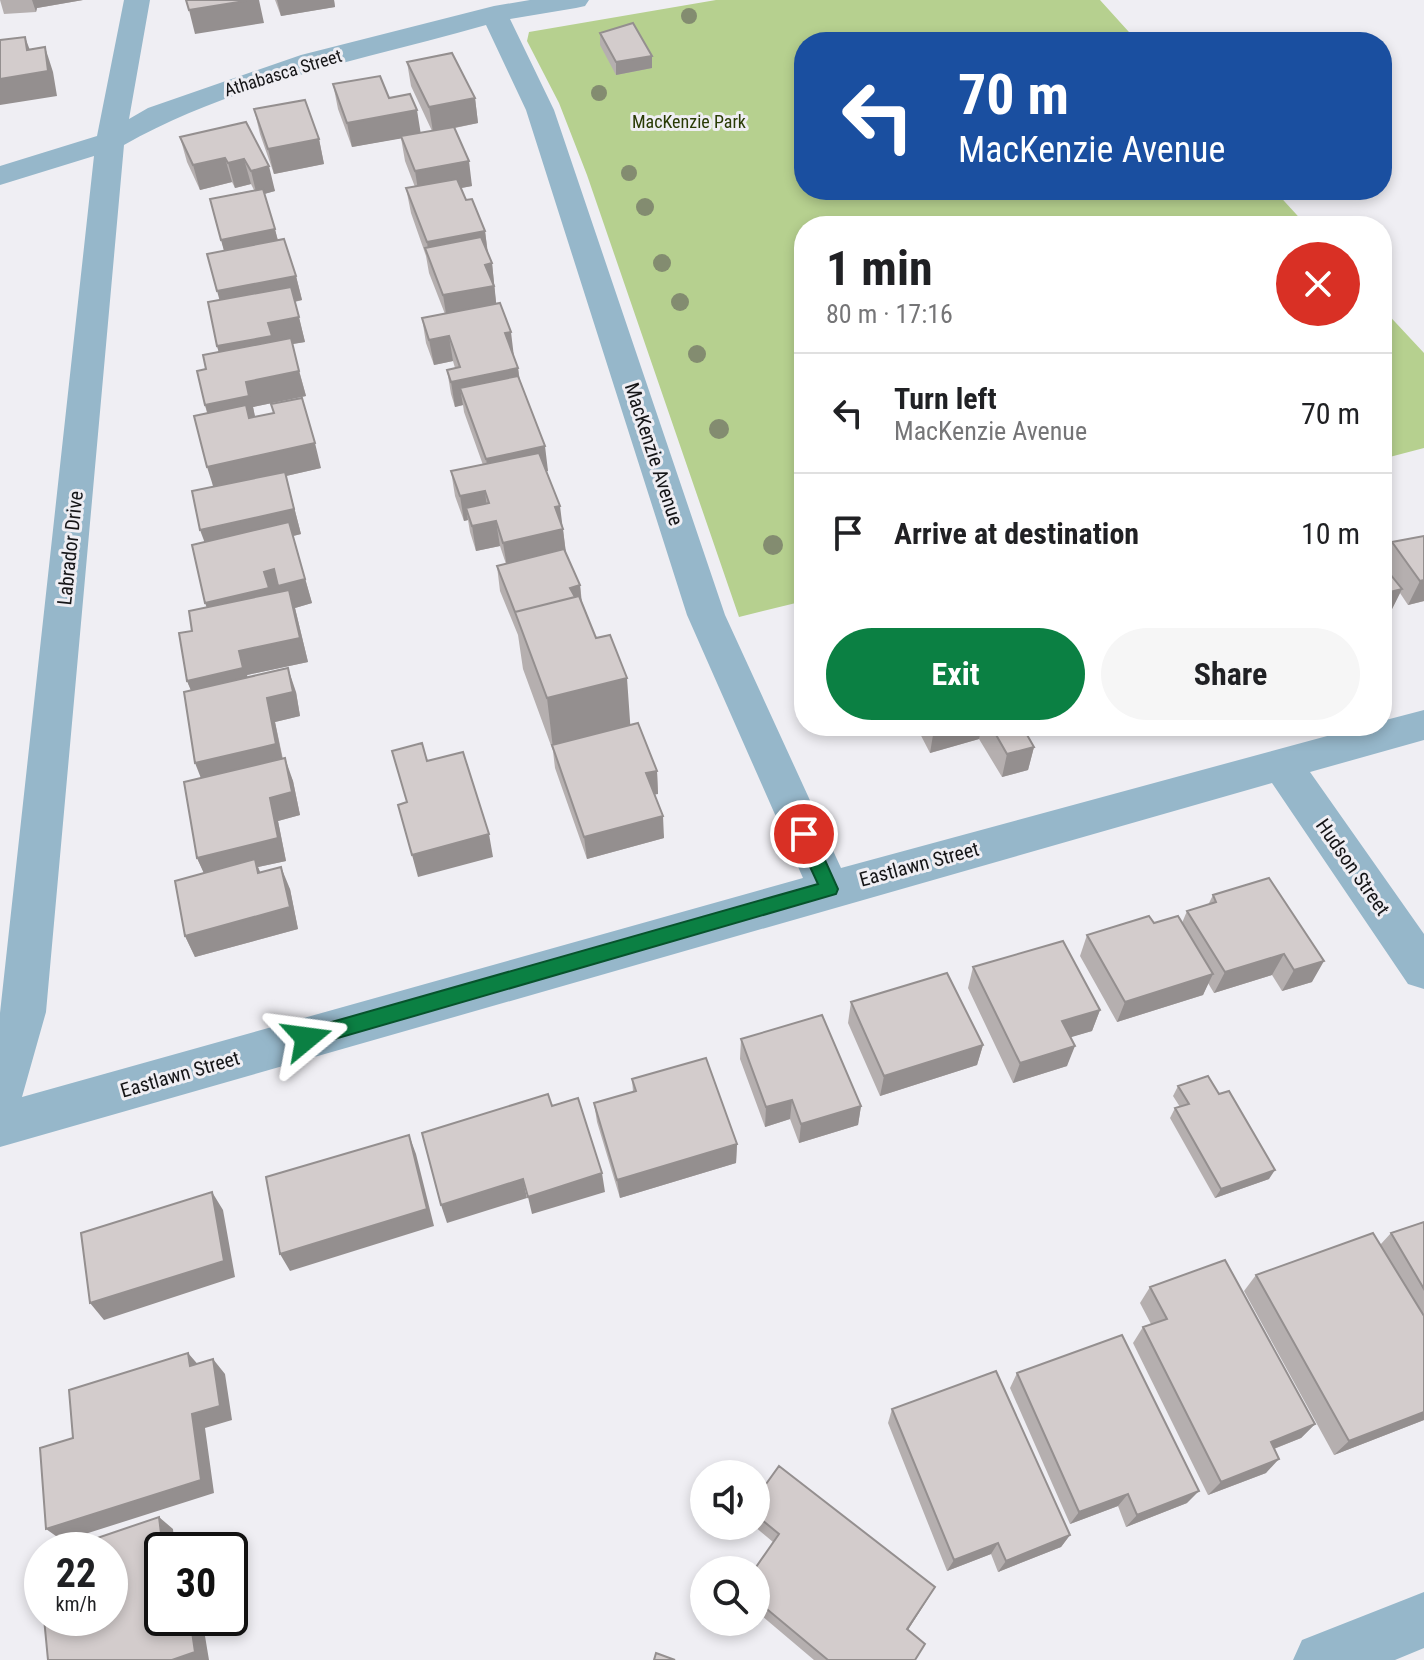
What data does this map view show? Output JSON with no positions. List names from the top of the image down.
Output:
{
  "streets": {
    "street": [
      "Athabasca Street",
      "MacKenzie Avenue",
      "Labrador Drive",
      "Eastlawn Street",
      "Hudson Street"
    ]
  },
  "crossings": [
    ["Athabasca Street", "MacKenzie Avenue"],
    ["Athabasca Street", "Labrador Drive"],
    ["MacKenzie Avenue", "Eastlawn Street"],
    ["Eastlawn Street", "Hudson Street"]
  ],
  "parks": ["MacKenzie Park"],
  "page": {
    "turn": ["70 m", "MacKenzie Avenue"],
    "heading": ["1 min", "80 m · 17:16"],
    "list": [
      {
        "name": "Turn left",
        "note": "MacKenzie Avenue",
        "value": "70 m"
      },
      {
        "name": "Arrive at destination",
        "value": "10 m"
      }
    ],
    "buttons": ["Exit", "Share"],
    "speed": "22 km/h",
    "limit": "30"
  }
}
